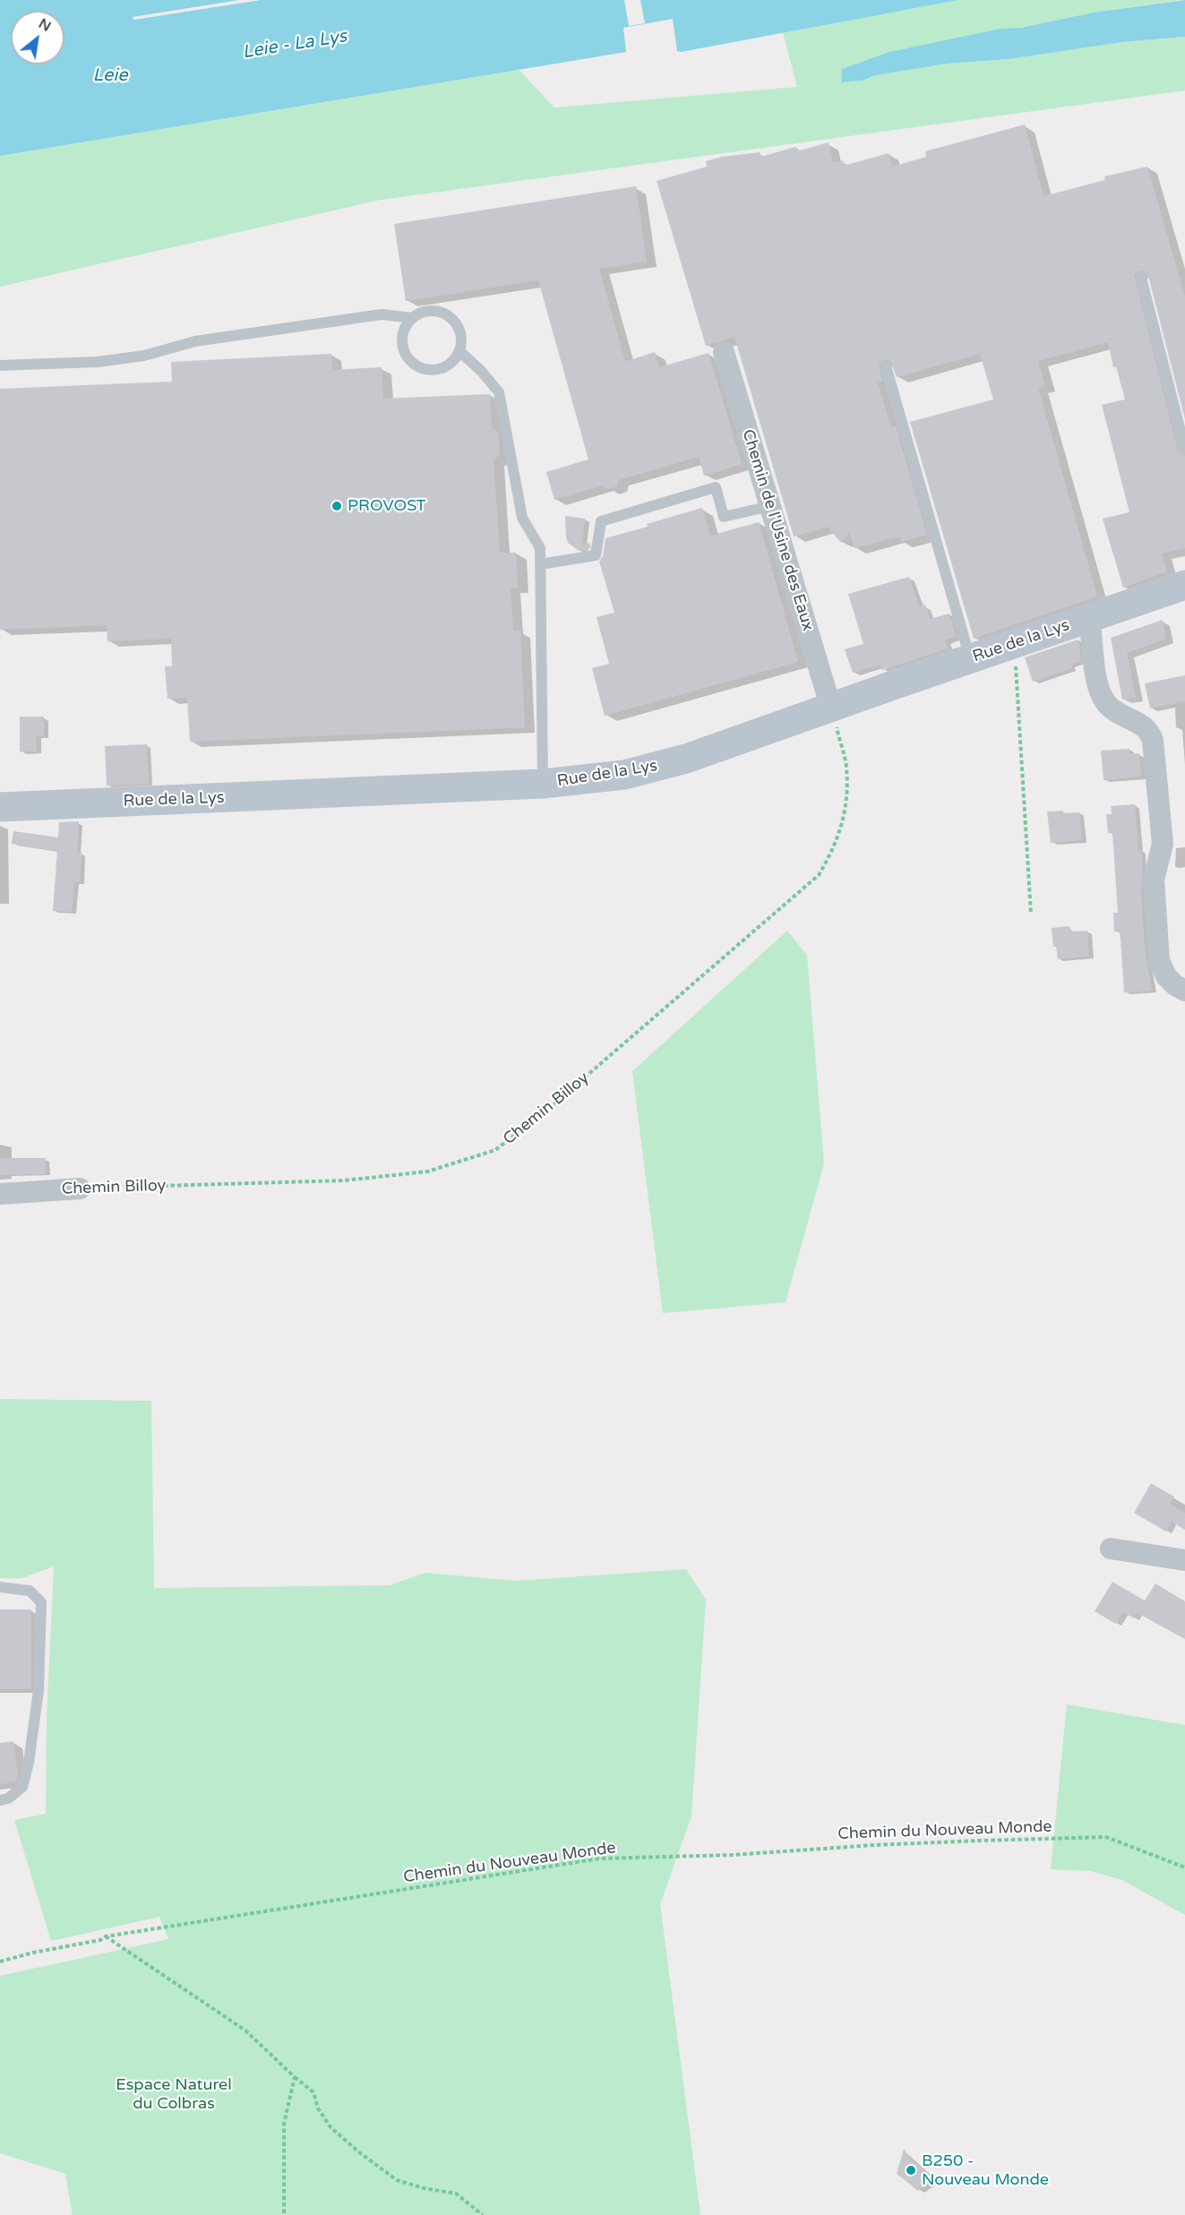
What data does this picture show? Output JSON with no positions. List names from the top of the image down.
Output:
{
  "streets": {
    "main road": ["Rue de la Lys"],
    "street": ["Chemin de l'Usine des Eaux", "Chemin Billoy"],
    "path": ["Chemin du Nouveau Monde"]
  },
  "crossings": [
    ["Chemin de l'Usine des Eaux", "Rue de la Lys"],
    ["Chemin de l'Usine des Eaux", "Chemin Billoy"],
    ["Rue de la Lys", "Chemin Billoy"]
  ],
  "water": ["Leie - La Lys", "Leie"],
  "parks": ["Espace Naturel du Colbras"],
  "places": ["PROVOST", "B250 - Nouveau Monde"],
  "north": "top right"
}
